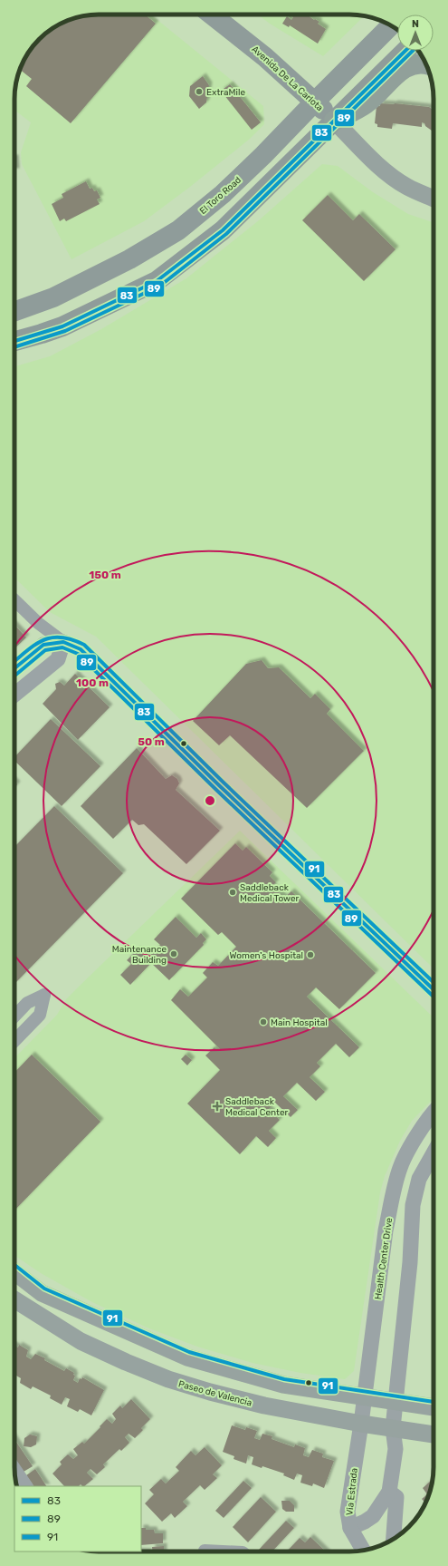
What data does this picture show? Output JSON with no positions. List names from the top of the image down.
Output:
{
  "streets": {
    "main road": ["Avenida De La Carlota", "El Toro Road", "Paseo de Valencia"],
    "street": ["Health Center Drive", "Via Estrada"]
  },
  "crossings": [
    ["Avenida De La Carlota", "El Toro Road"],
    ["Health Center Drive", "Paseo de Valencia"],
    ["Health Center Drive", "Via Estrada"],
    ["Paseo de Valencia", "Via Estrada"]
  ],
  "places": {
    "other": [
      "ExtraMile",
      "Saddleback Medical Tower",
      "Maintenance Building",
      "Women's Hospital",
      "Main Hospital"
    ],
    "health": ["Saddleback Medical Center"]
  },
  "lines": ["transit line 83", "transit line 89", "transit line 91"],
  "legend": ["83", "89", "91"],
  "north": "top",
  "rings": ["150 m", "100 m", "50 m"]
}
